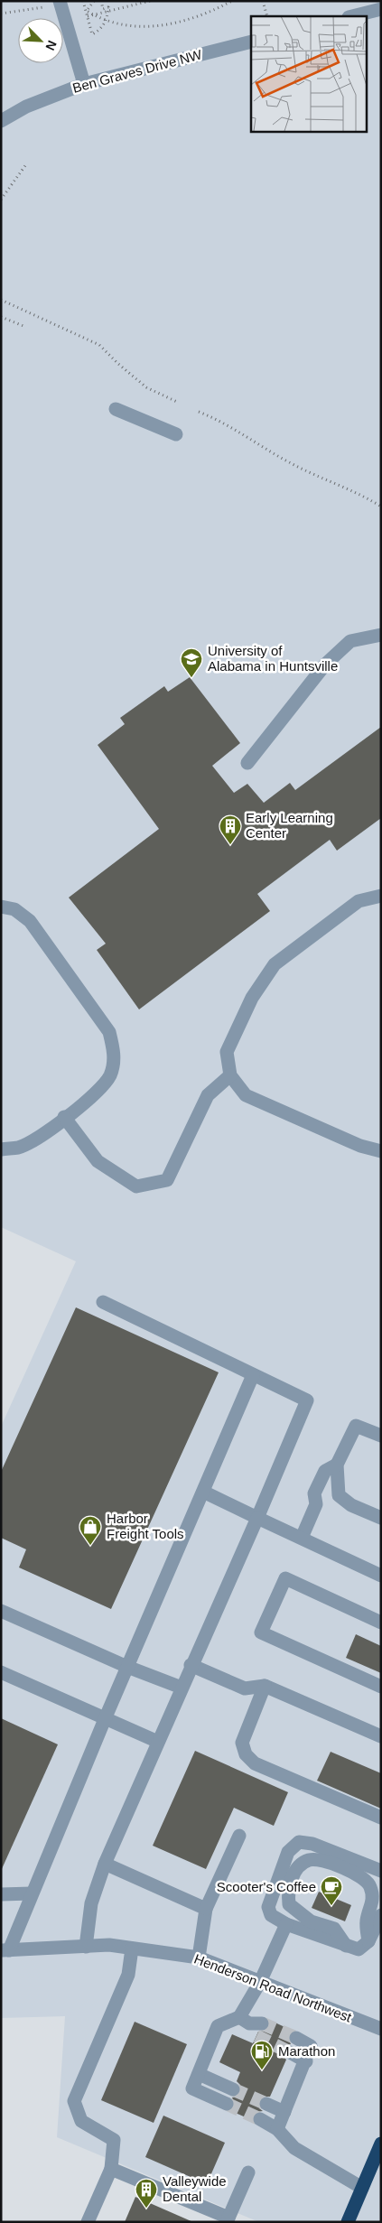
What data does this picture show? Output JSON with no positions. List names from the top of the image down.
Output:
{
  "streets": {
    "street": ["Ben Graves Drive NW", "Henderson Road Northwest"]
  },
  "places": {
    "school or university": ["University of Alabama in Huntsville"],
    "building": ["Early Learning Center", "Valleywide Dental"],
    "shop": ["Harbor Freight Tools"],
    "cafe": ["Scooter's Coffee"],
    "fuel station": ["Marathon"]
  },
  "north": "bottom right"
}
